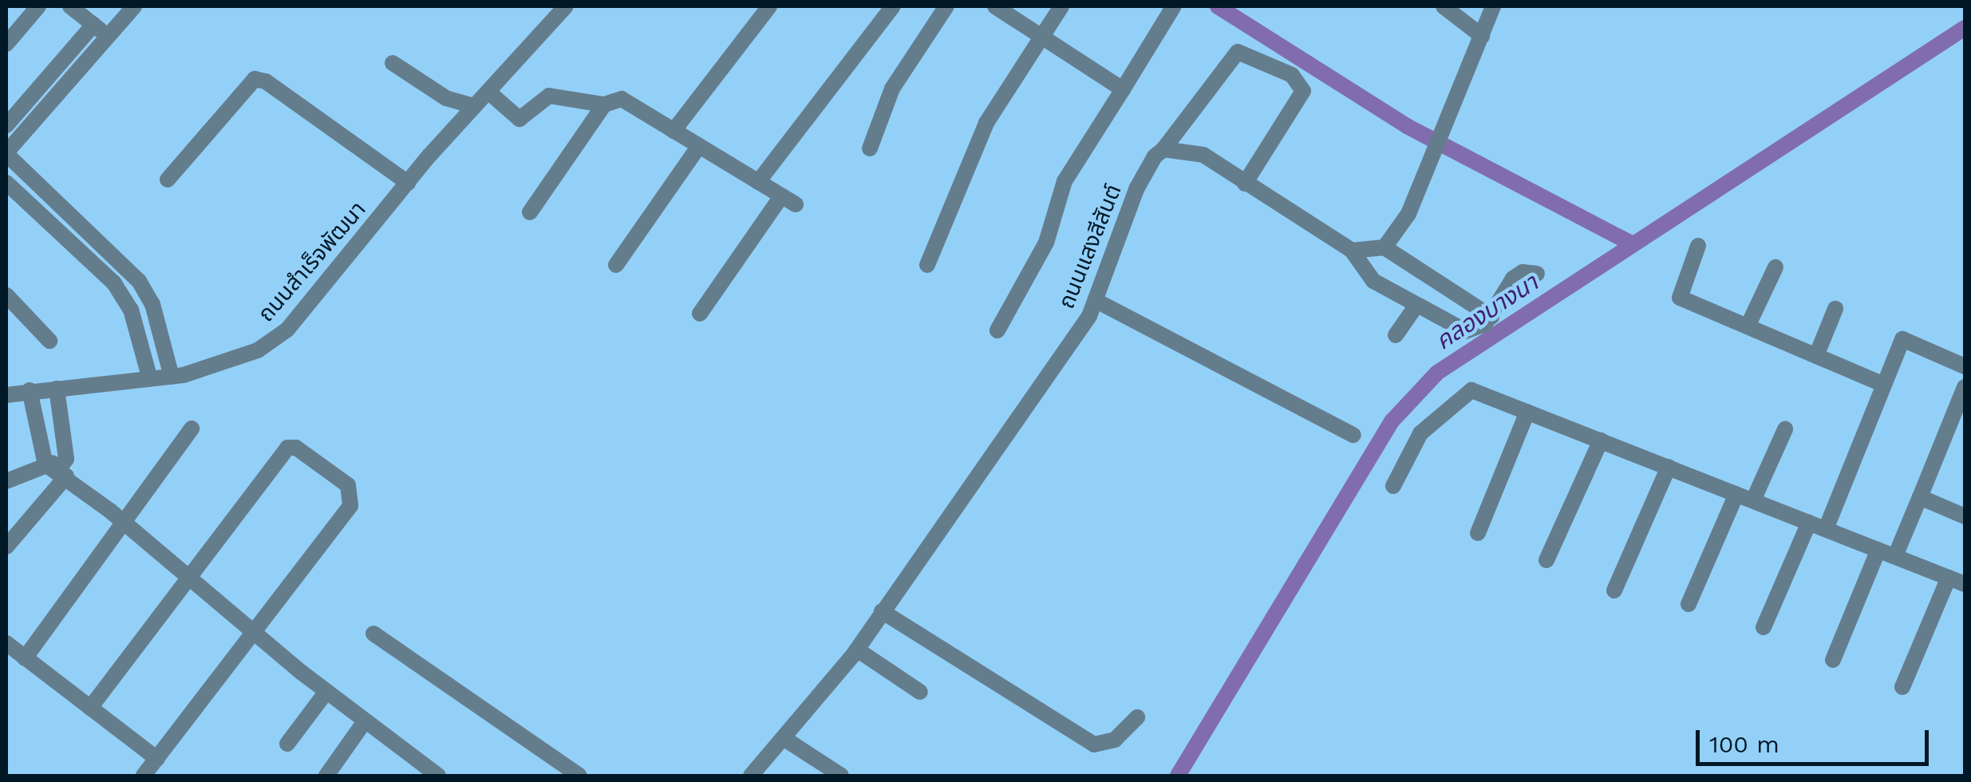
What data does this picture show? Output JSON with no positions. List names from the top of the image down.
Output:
{
  "streets": {
    "street": ["ถนนแสงสีสันต์", "ถนนสำเร็จพัฒนา"]
  },
  "water": ["คลองบางนา"],
  "scale_bar": "100 m"
}
